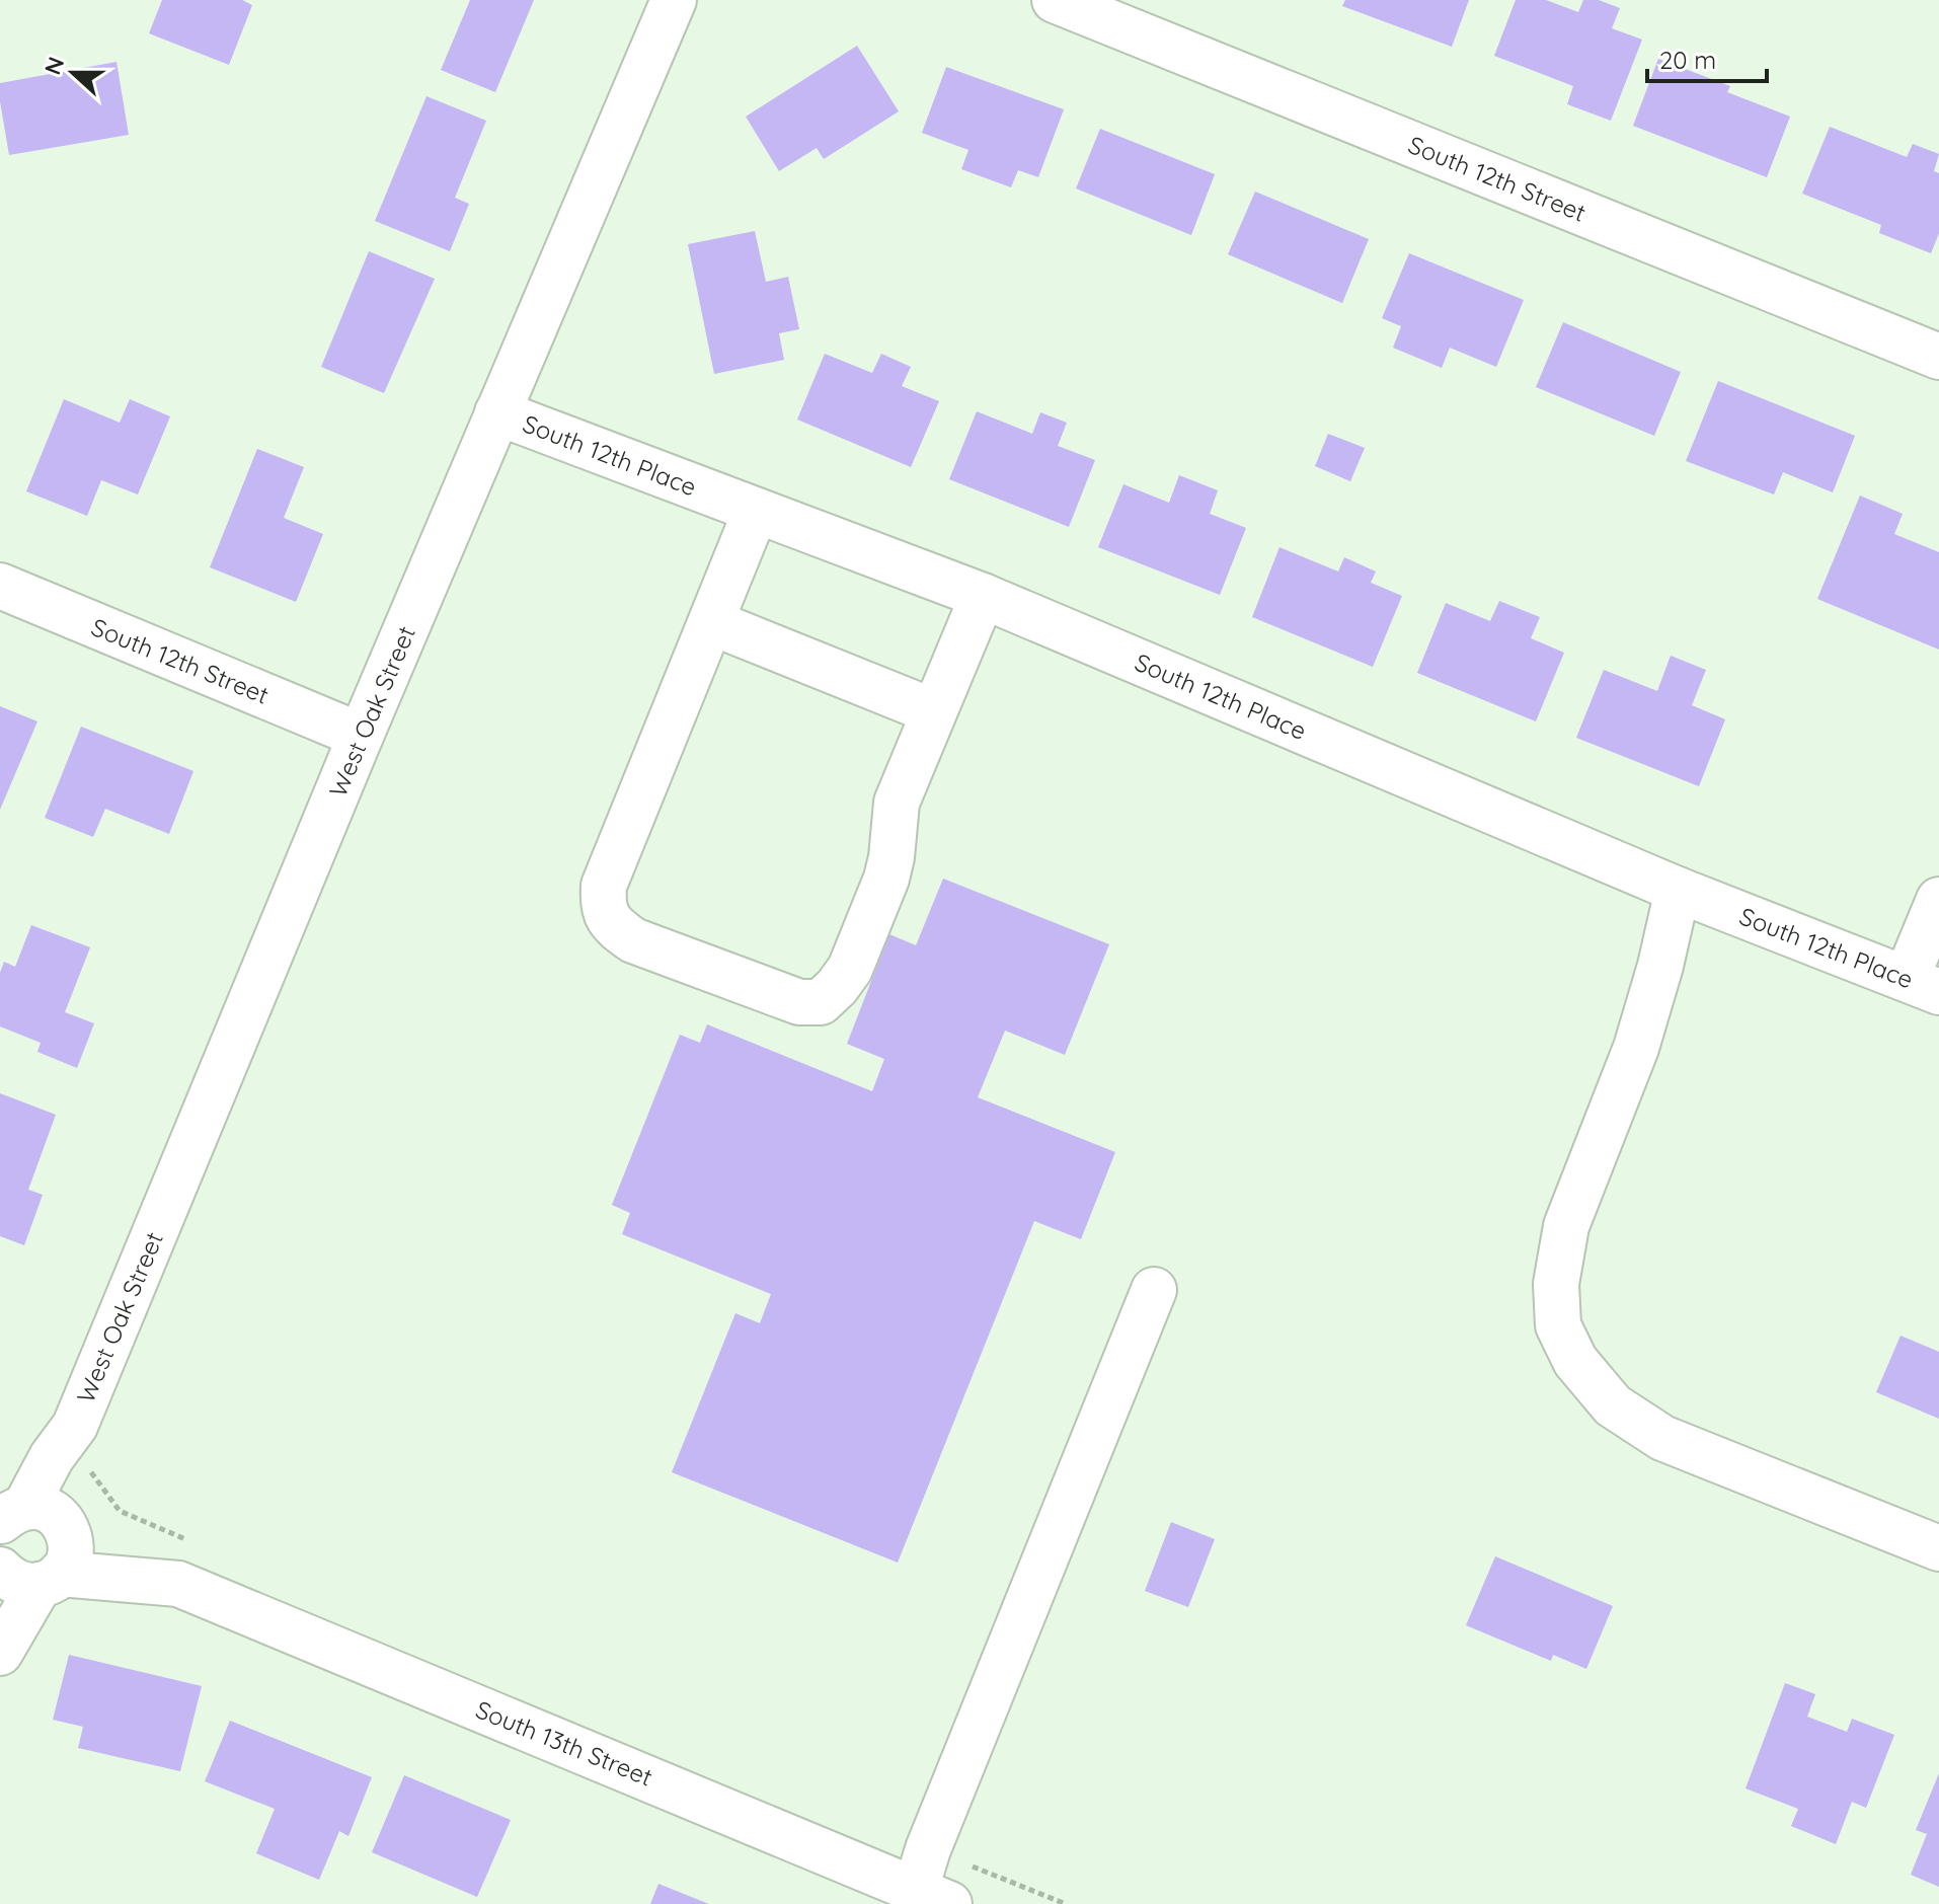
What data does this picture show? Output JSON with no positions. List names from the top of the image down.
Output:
{
  "streets": {
    "street": [
      "South 12th Street",
      "South 12th Place",
      "West Oak Street",
      "South 13th Street"
    ]
  },
  "crossings": [
    ["South 12th Street", "West Oak Street"],
    ["South 12th Place", "West Oak Street"],
    ["West Oak Street", "South 13th Street"]
  ],
  "scale_bar": "20 m",
  "north": "left"
}
